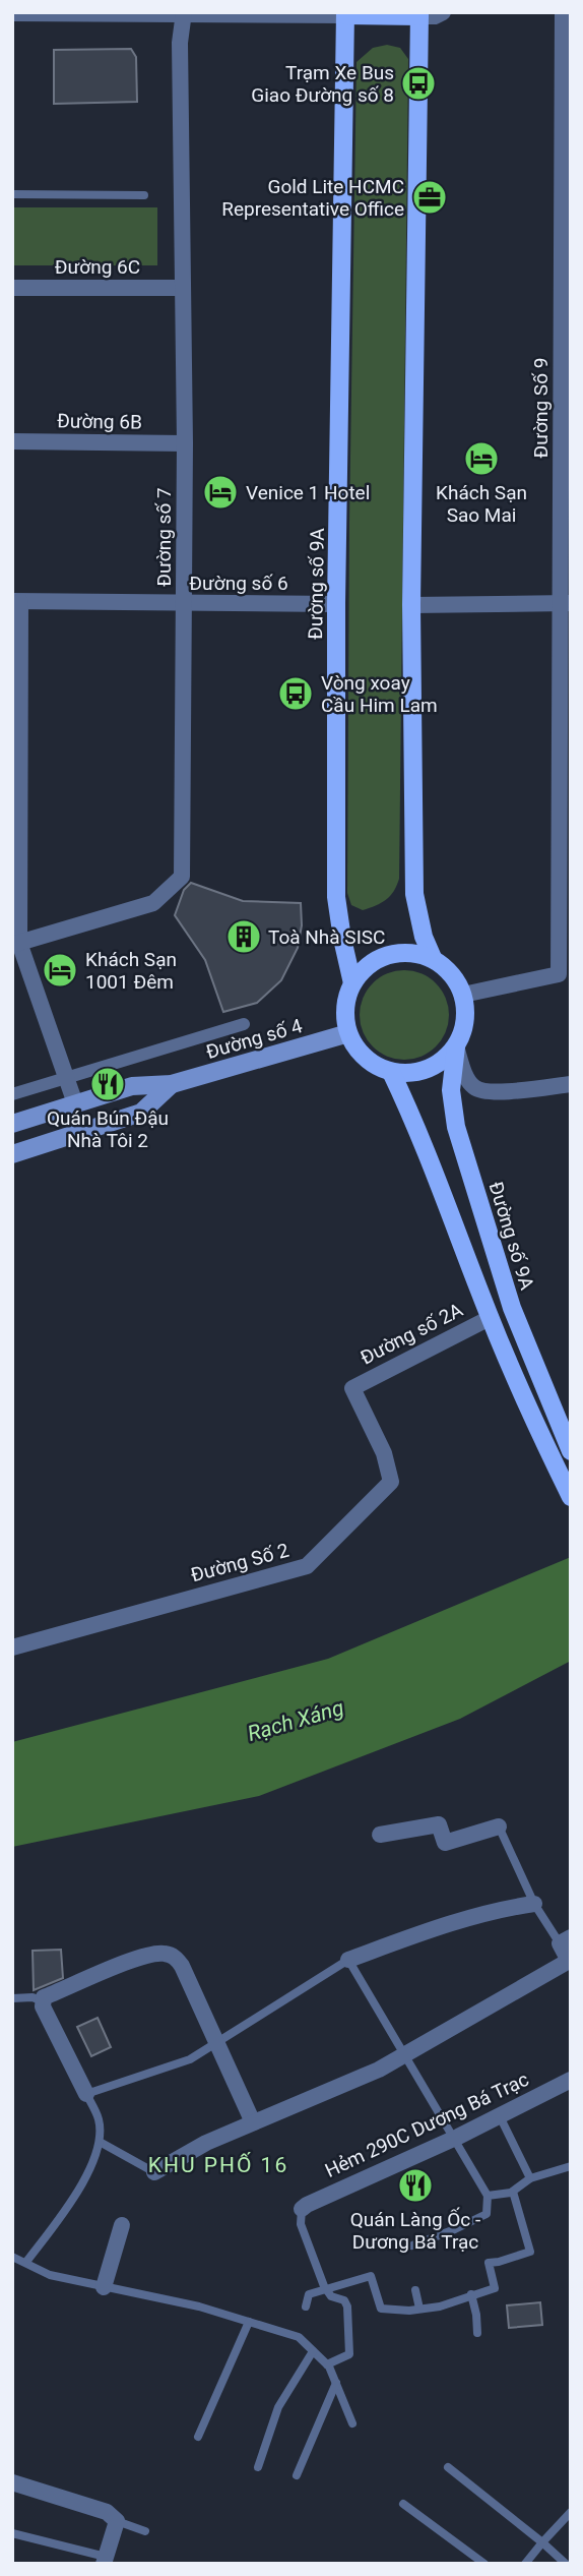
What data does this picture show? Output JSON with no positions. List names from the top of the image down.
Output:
{
  "streets": {
    "main road": ["Đường số 9A", "Đường số 4"],
    "street": [
      "Đường 6C",
      "Đường Số 9",
      "Đường 6B",
      "Đường số 7",
      "Đường số 6",
      "Đường số 2A",
      "Đường Số 2",
      "Hẻm 290C Dương Bá Trạc"
    ]
  },
  "crossings": [
    ["Đường 6C", "Đường số 7"],
    ["Đường Số 9", "Đường số 9A"],
    ["Đường Số 9", "Đường số 4"],
    ["Đường 6B", "Đường số 7"],
    ["Đường số 7", "Đường số 6"],
    ["Đường số 6", "Đường số 9A"],
    ["Đường số 9A", "Đường số 4"],
    ["Đường số 2A", "Đường Số 2"]
  ],
  "districts": ["KHU PHỐ 16"],
  "water": ["Rạch Xáng"],
  "places": {
    "bus stop": ["Trạm Xe Bus Giao Đường số 8", "Vòng xoay Cầu Him Lam"],
    "office": ["Gold Lite HCMC Representative Office"],
    "hotel": ["Khách Sạn Sao Mai", "Venice 1 Hotel", "Khách Sạn 1001 Đêm"],
    "building": ["Toà Nhà SISC"],
    "restaurant": ["Quán Bún Đậu Nhà Tôi 2", "Quán Làng Ốc - Dương Bá Trạc"]
  }
}
